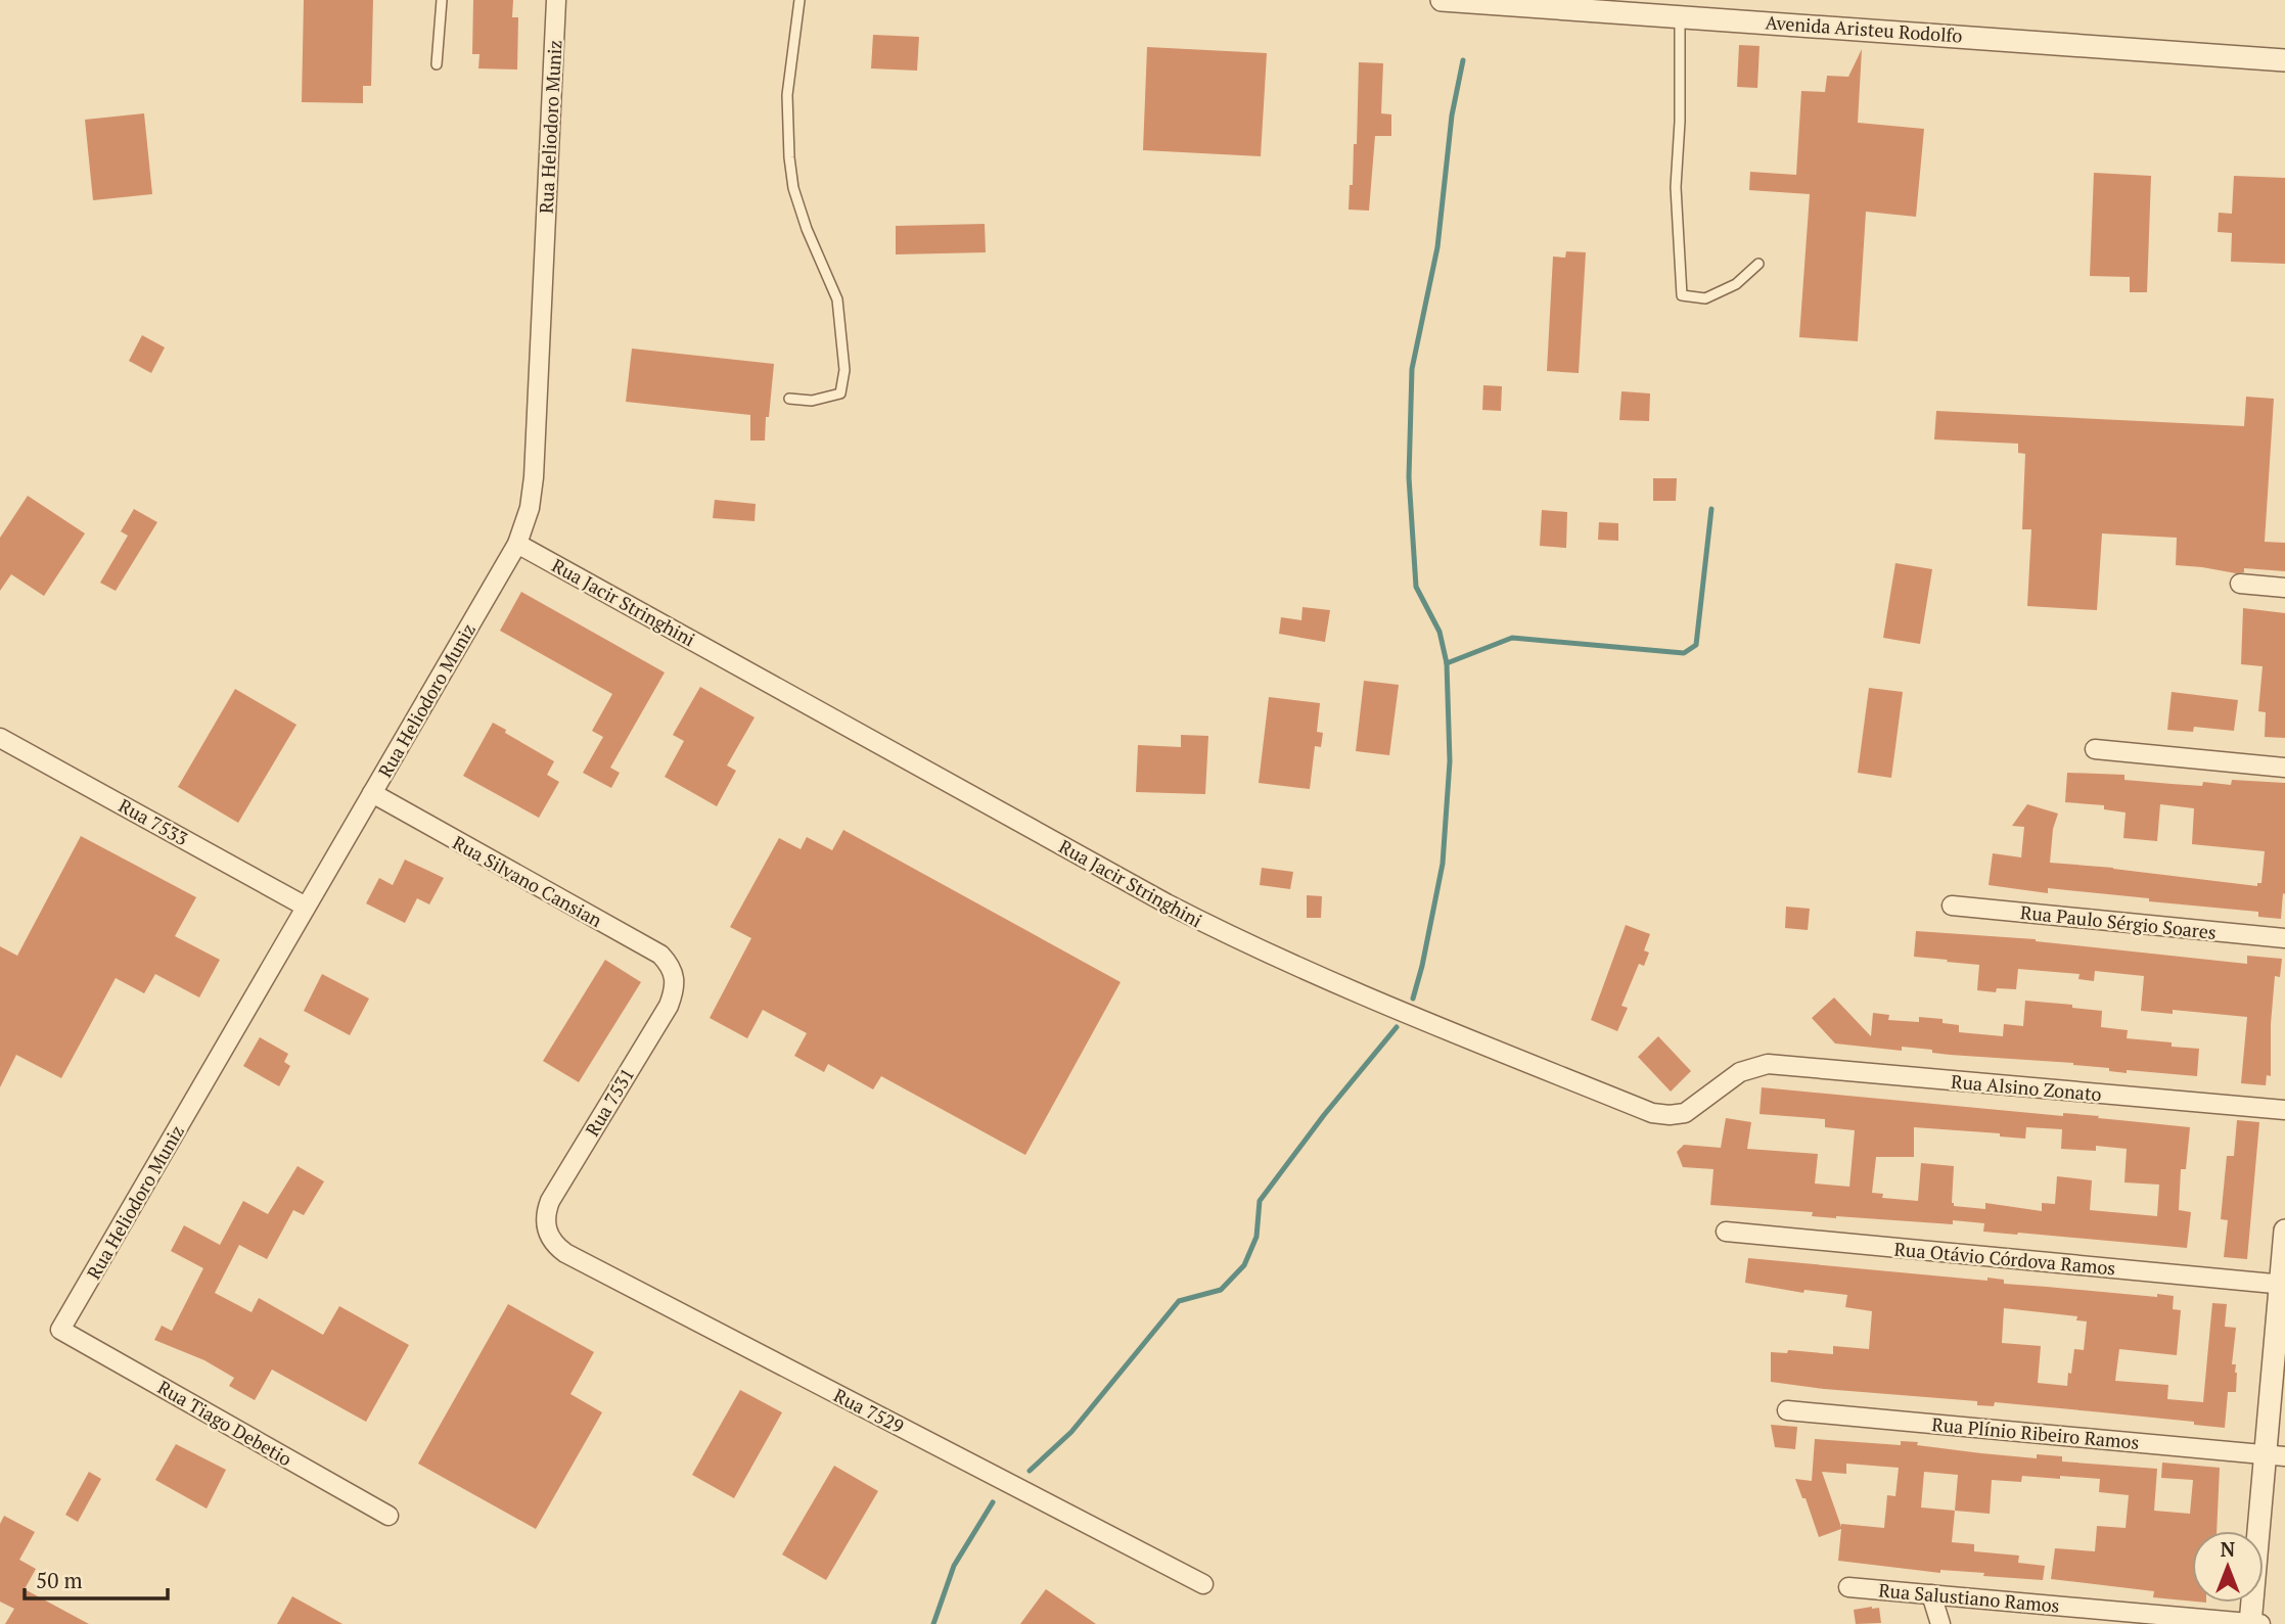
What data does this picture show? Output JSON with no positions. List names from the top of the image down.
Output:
{
  "streets": {
    "street": [
      "Avenida Aristeu Rodolfo",
      "Rua Heliodoro Muniz",
      "Rua Jacir Stringhini",
      "Rua 7533",
      "Rua Silvano Cansian",
      "Rua Paulo Sérgio Soares",
      "Rua Alsino Zonato",
      "Rua 7531",
      "Rua Otávio Córdova Ramos",
      "Rua 7529",
      "Rua Tiago Debetio",
      "Rua Plínio Ribeiro Ramos",
      "Rua Salustiano Ramos"
    ]
  },
  "crossings": [
    ["Rua Heliodoro Muniz", "Rua Jacir Stringhini"],
    ["Rua Heliodoro Muniz", "Rua 7533"],
    ["Rua Heliodoro Muniz", "Rua Silvano Cansian"],
    ["Rua Heliodoro Muniz", "Rua Tiago Debetio"],
    ["Rua Jacir Stringhini", "Rua Alsino Zonato"],
    ["Rua Silvano Cansian", "Rua 7531"],
    ["Rua 7531", "Rua 7529"]
  ],
  "scale_bar": "50 m",
  "north": "top"
}
